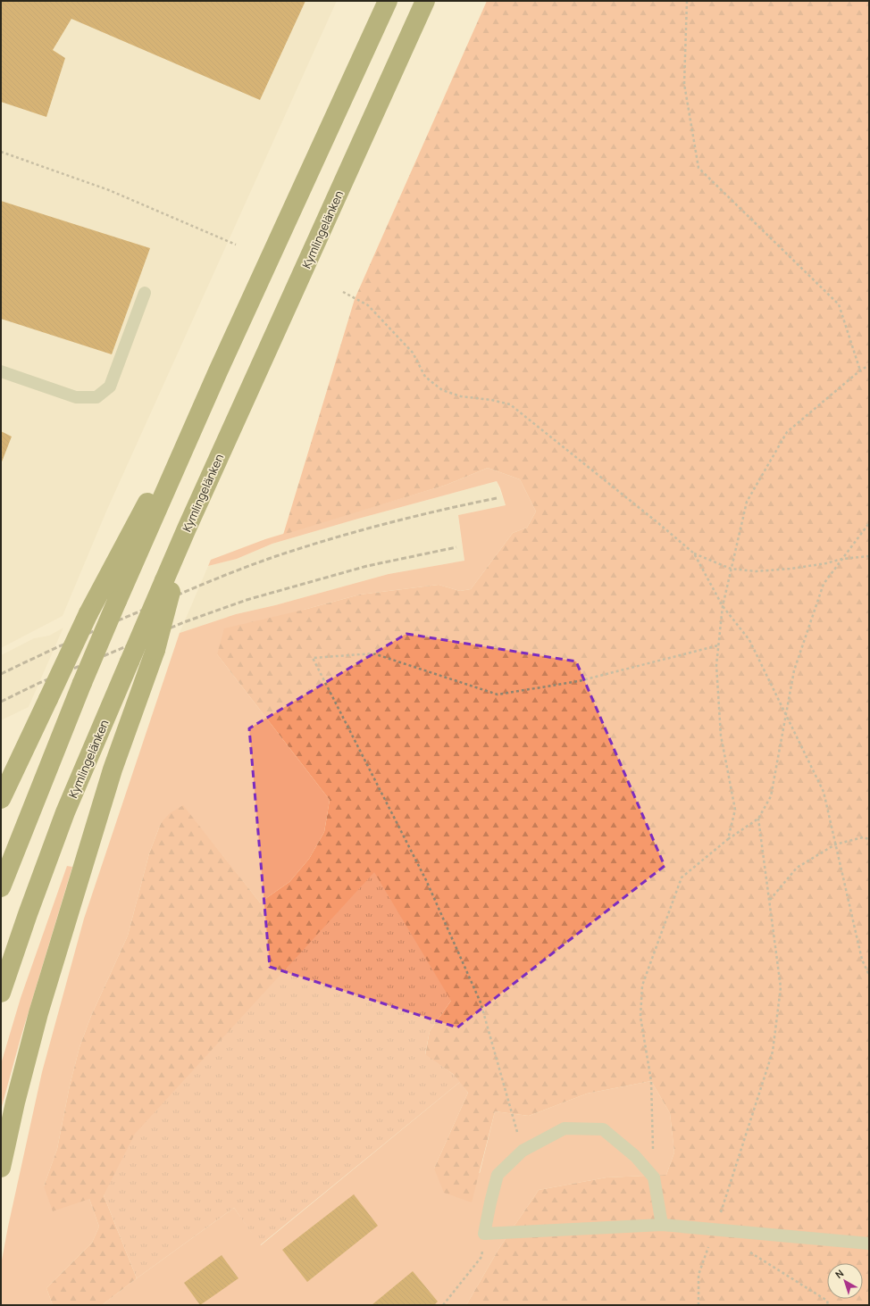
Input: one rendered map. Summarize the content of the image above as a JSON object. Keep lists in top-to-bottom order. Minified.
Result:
{"streets":{"highway":["Kymlingelänken"]},"north":"top left"}
